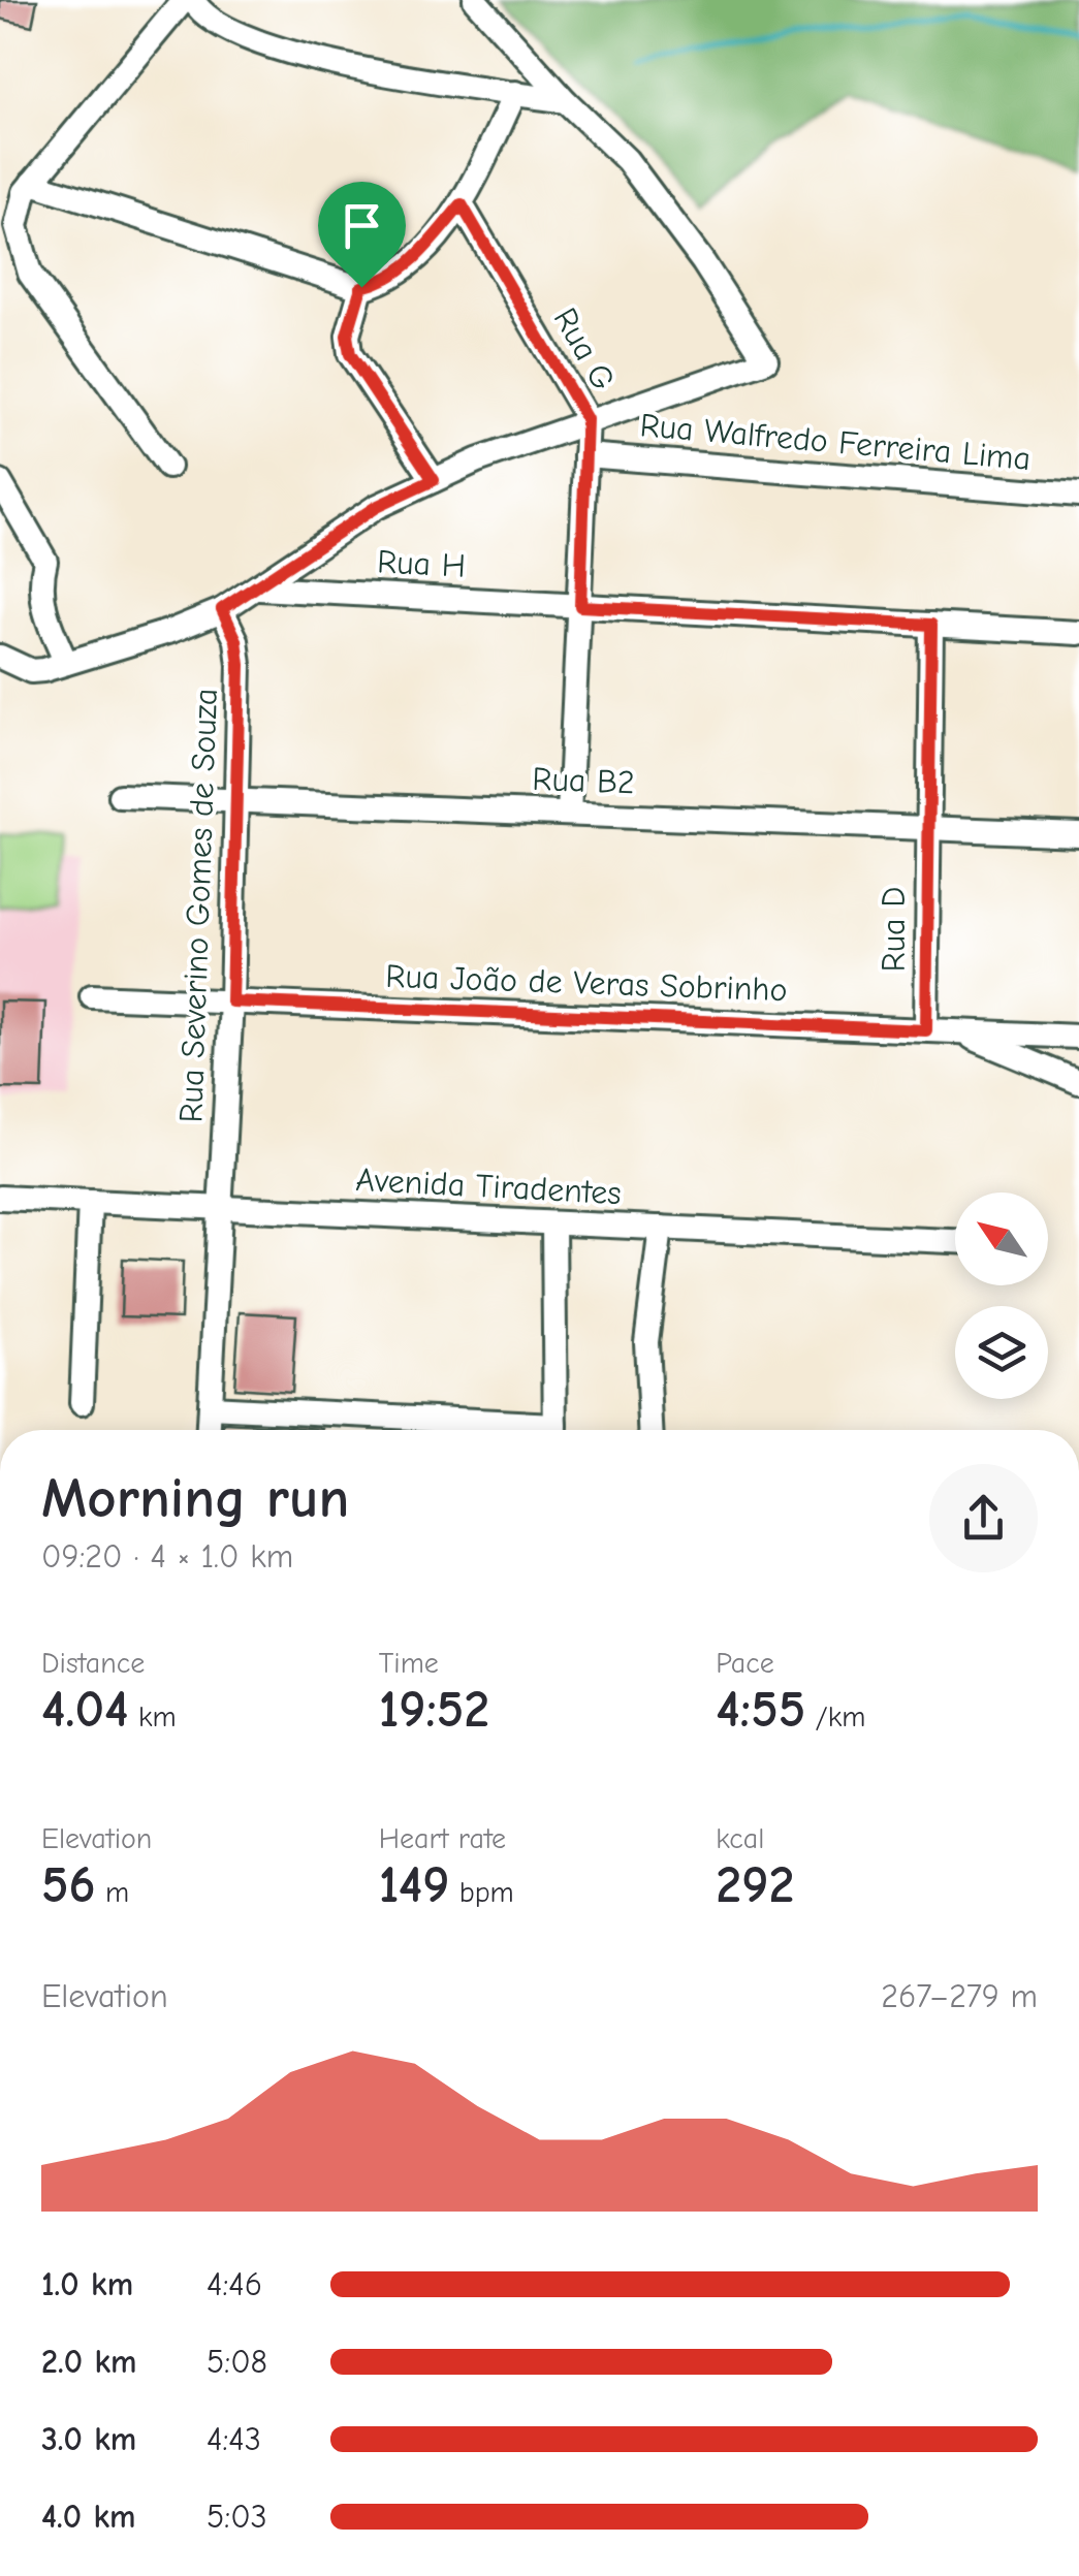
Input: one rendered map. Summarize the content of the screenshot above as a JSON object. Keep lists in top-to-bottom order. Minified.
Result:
{"streets":{"street":["Rua G","Rua Walfredo Ferreira Lima","Rua H","Rua B2","Rua Severino Gomes de Souza","Rua D","Rua João de Veras Sobrinho","Avenida Tiradentes"]},"crossings":[["Rua G","Rua Walfredo Ferreira Lima"],["Rua G","Rua H"],["Rua G","Rua B2"],["Rua B2","Rua Severino Gomes de Souza"],["Rua B2","Rua D"],["Rua Severino Gomes de Souza","Rua João de Veras Sobrinho"],["Rua Severino Gomes de Souza","Avenida Tiradentes"],["Rua D","Rua João de Veras Sobrinho"]],"north":"top left","page":{"heading":["Morning run","09:20 · 4 × 1.0 km"],"stats":[["Distance","4.04 km"],["Time","19:52"],["Pace","4:55 /km"],["Elevation","56 m"],["Heart rate","149 bpm"],["kcal","292"]],"chart":["Elevation","267–279 m"],"list":[{"name":"1.0 km","note":"4:46"},{"name":"2.0 km","note":"5:08"},{"name":"3.0 km","note":"4:43"},{"name":"4.0 km","note":"5:03"}]}}
